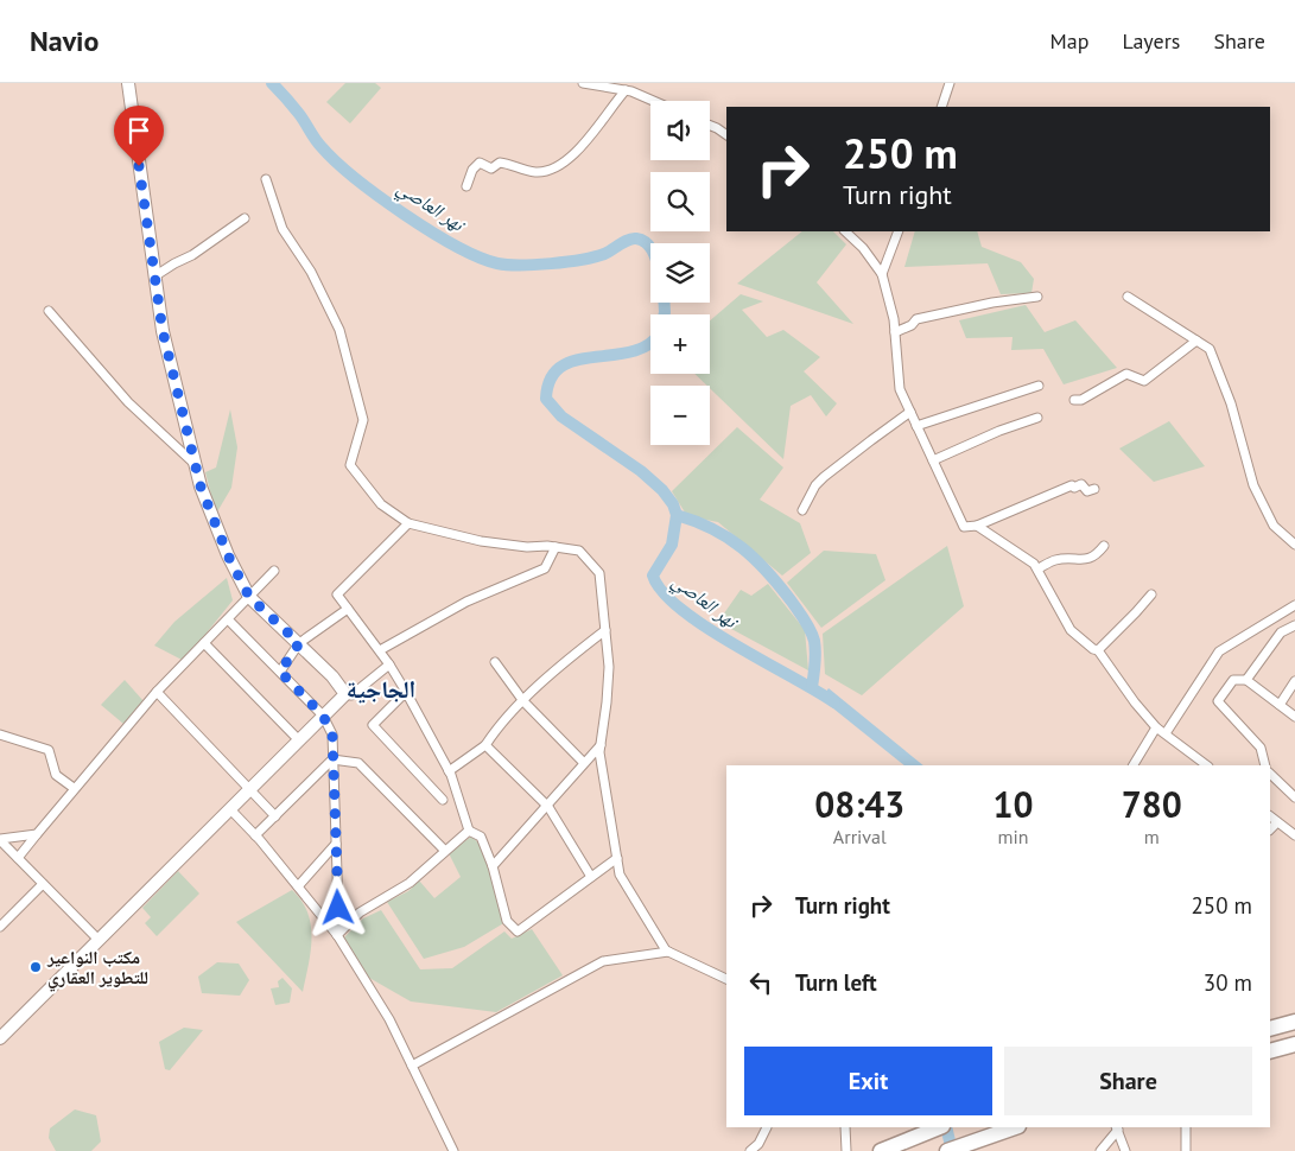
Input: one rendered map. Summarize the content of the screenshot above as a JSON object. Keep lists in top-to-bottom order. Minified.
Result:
{"districts":["الجاجية"],"water":["نهر العاصي"],"places":["مكتب النواعير للتطوير العقاري"],"page":{"header":"Navio","nav":["Map","Layers","Share"],"map_buttons":["+","−"],"turn":["250 m","Turn right"],"eta":["08:43","Arrival","10","min","780","m"],"list":[{"name":"Turn right","value":"250 m"},{"name":"Turn left","value":"30 m"}],"buttons":["Exit","Share"]}}
